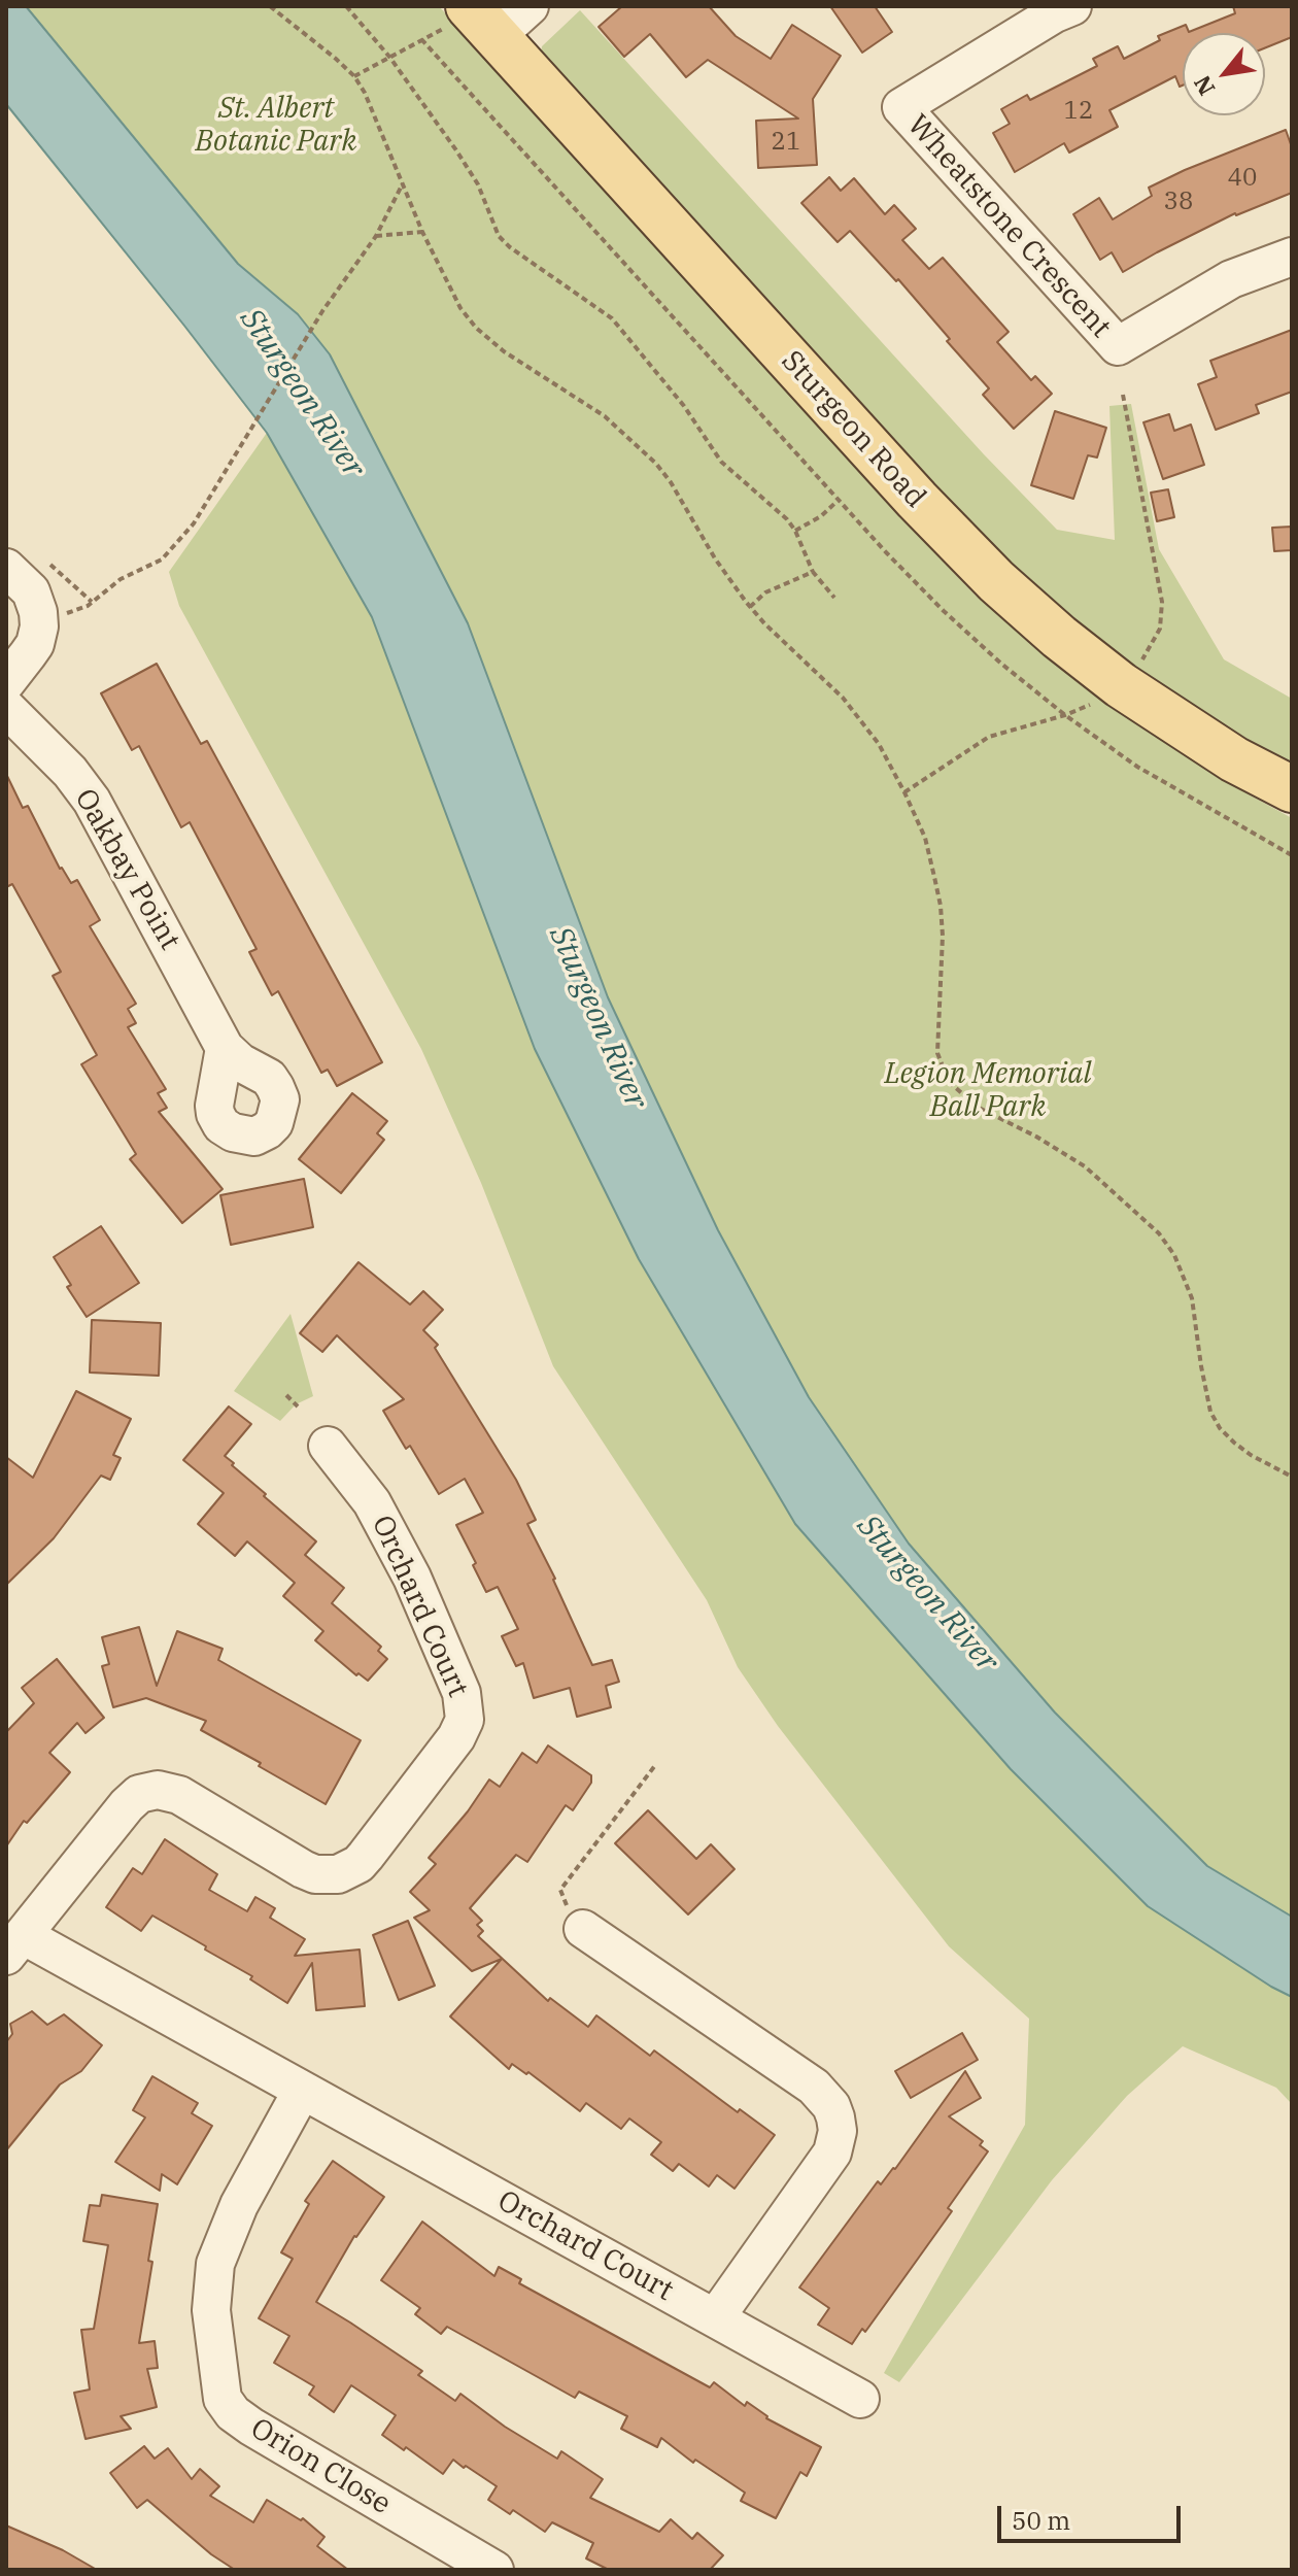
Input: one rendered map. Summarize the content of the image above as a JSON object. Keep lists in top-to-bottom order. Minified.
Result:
{"streets":{"main road":["Sturgeon Road"],"street":["Wheatstone Crescent","Oakbay Point","Orchard Court","Orion Close"]},"crossings":[["Orchard Court","Orion Close"]],"water":["Sturgeon River"],"parks":["St. Albert Botanic Park","Legion Memorial Ball Park"],"house_numbers":["12","21","40","38"],"scale_bar":"50 m","north":"bottom left"}
